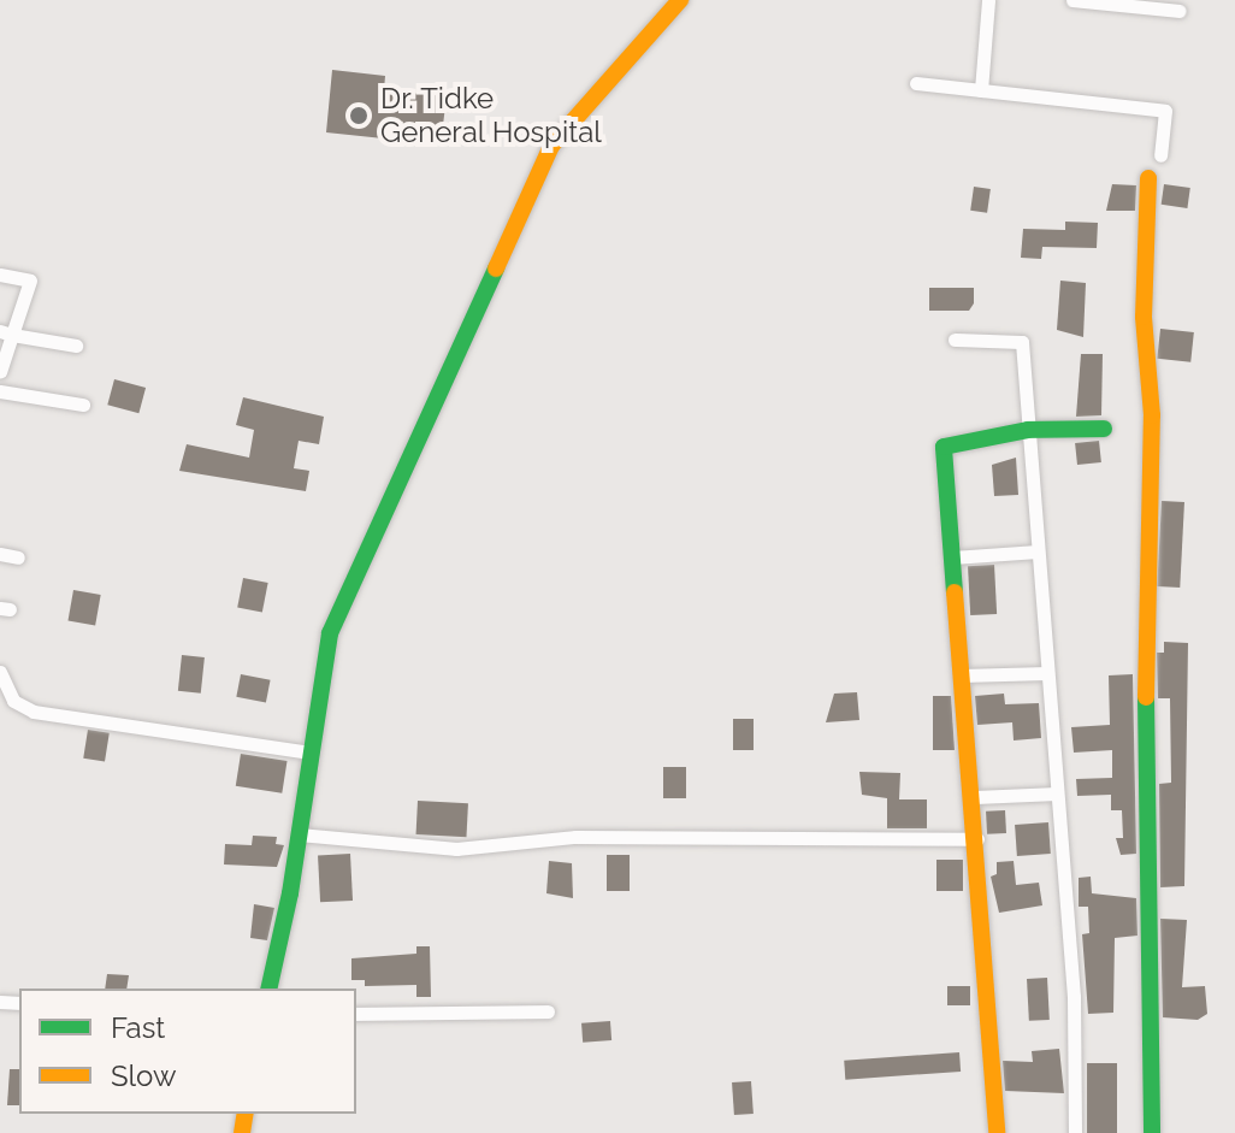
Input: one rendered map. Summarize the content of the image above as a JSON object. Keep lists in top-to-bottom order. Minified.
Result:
{"places":["Dr. Tidke General Hospital"],"legend":["Fast","Slow"]}
